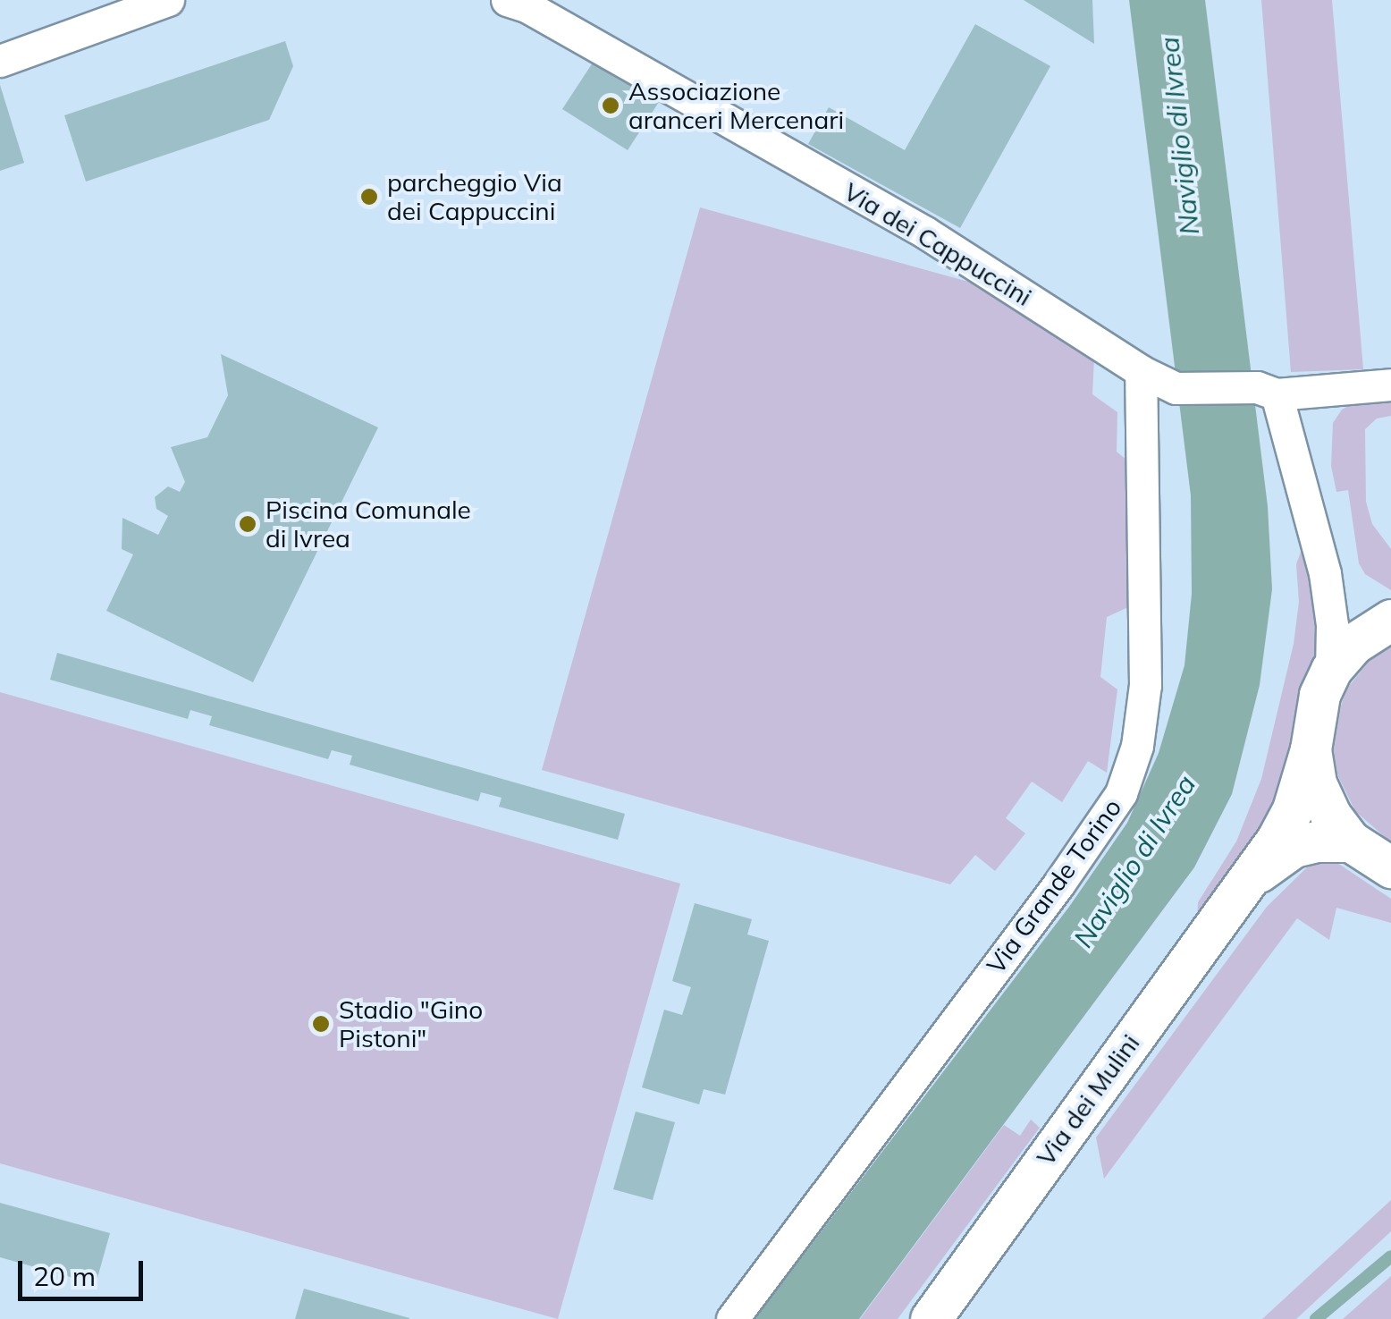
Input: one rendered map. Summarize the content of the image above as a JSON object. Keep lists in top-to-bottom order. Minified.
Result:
{"streets":{"street":["Via dei Cappuccini","Via Grande Torino","Via dei Mulini"]},"crossings":[["Via dei Cappuccini","Via Grande Torino"]],"water":["Naviglio di Ivrea"],"places":["Associazione aranceri Mercenari","parcheggio Via dei Cappuccini","Piscina Comunale di Ivrea","Stadio \"Gino Pistoni\""],"scale_bar":"20 m"}
